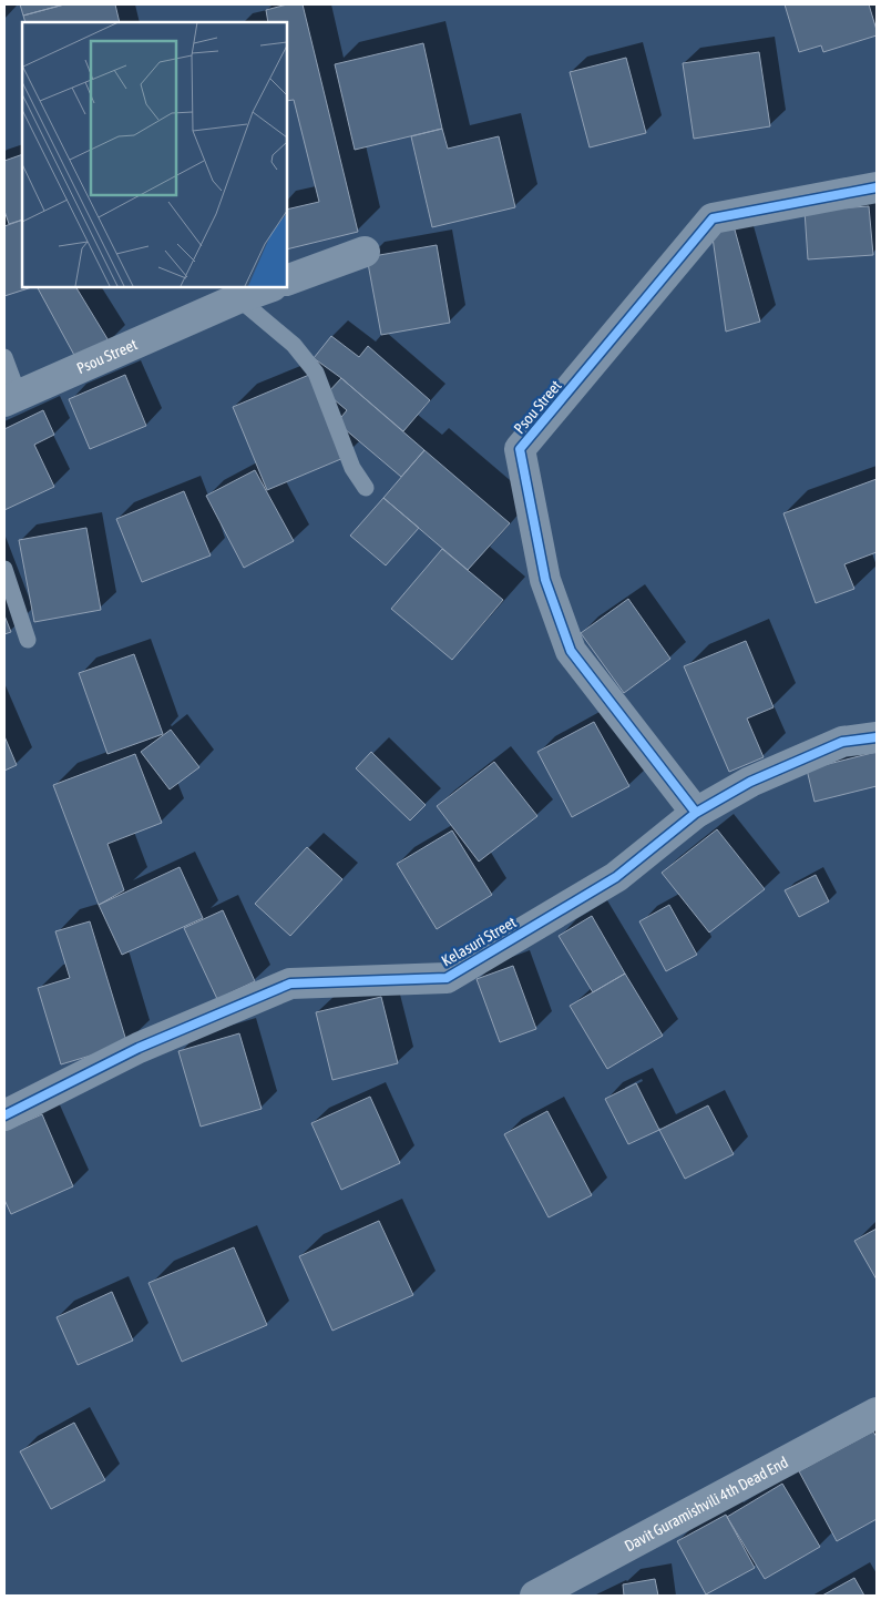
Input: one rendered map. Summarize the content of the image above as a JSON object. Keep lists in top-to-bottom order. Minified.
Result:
{"streets":{"street":["Psou Street","Kelasuri Street","Davit Guramishvili 4th Dead End"]},"crossings":[["Psou Street","Kelasuri Street"]]}
